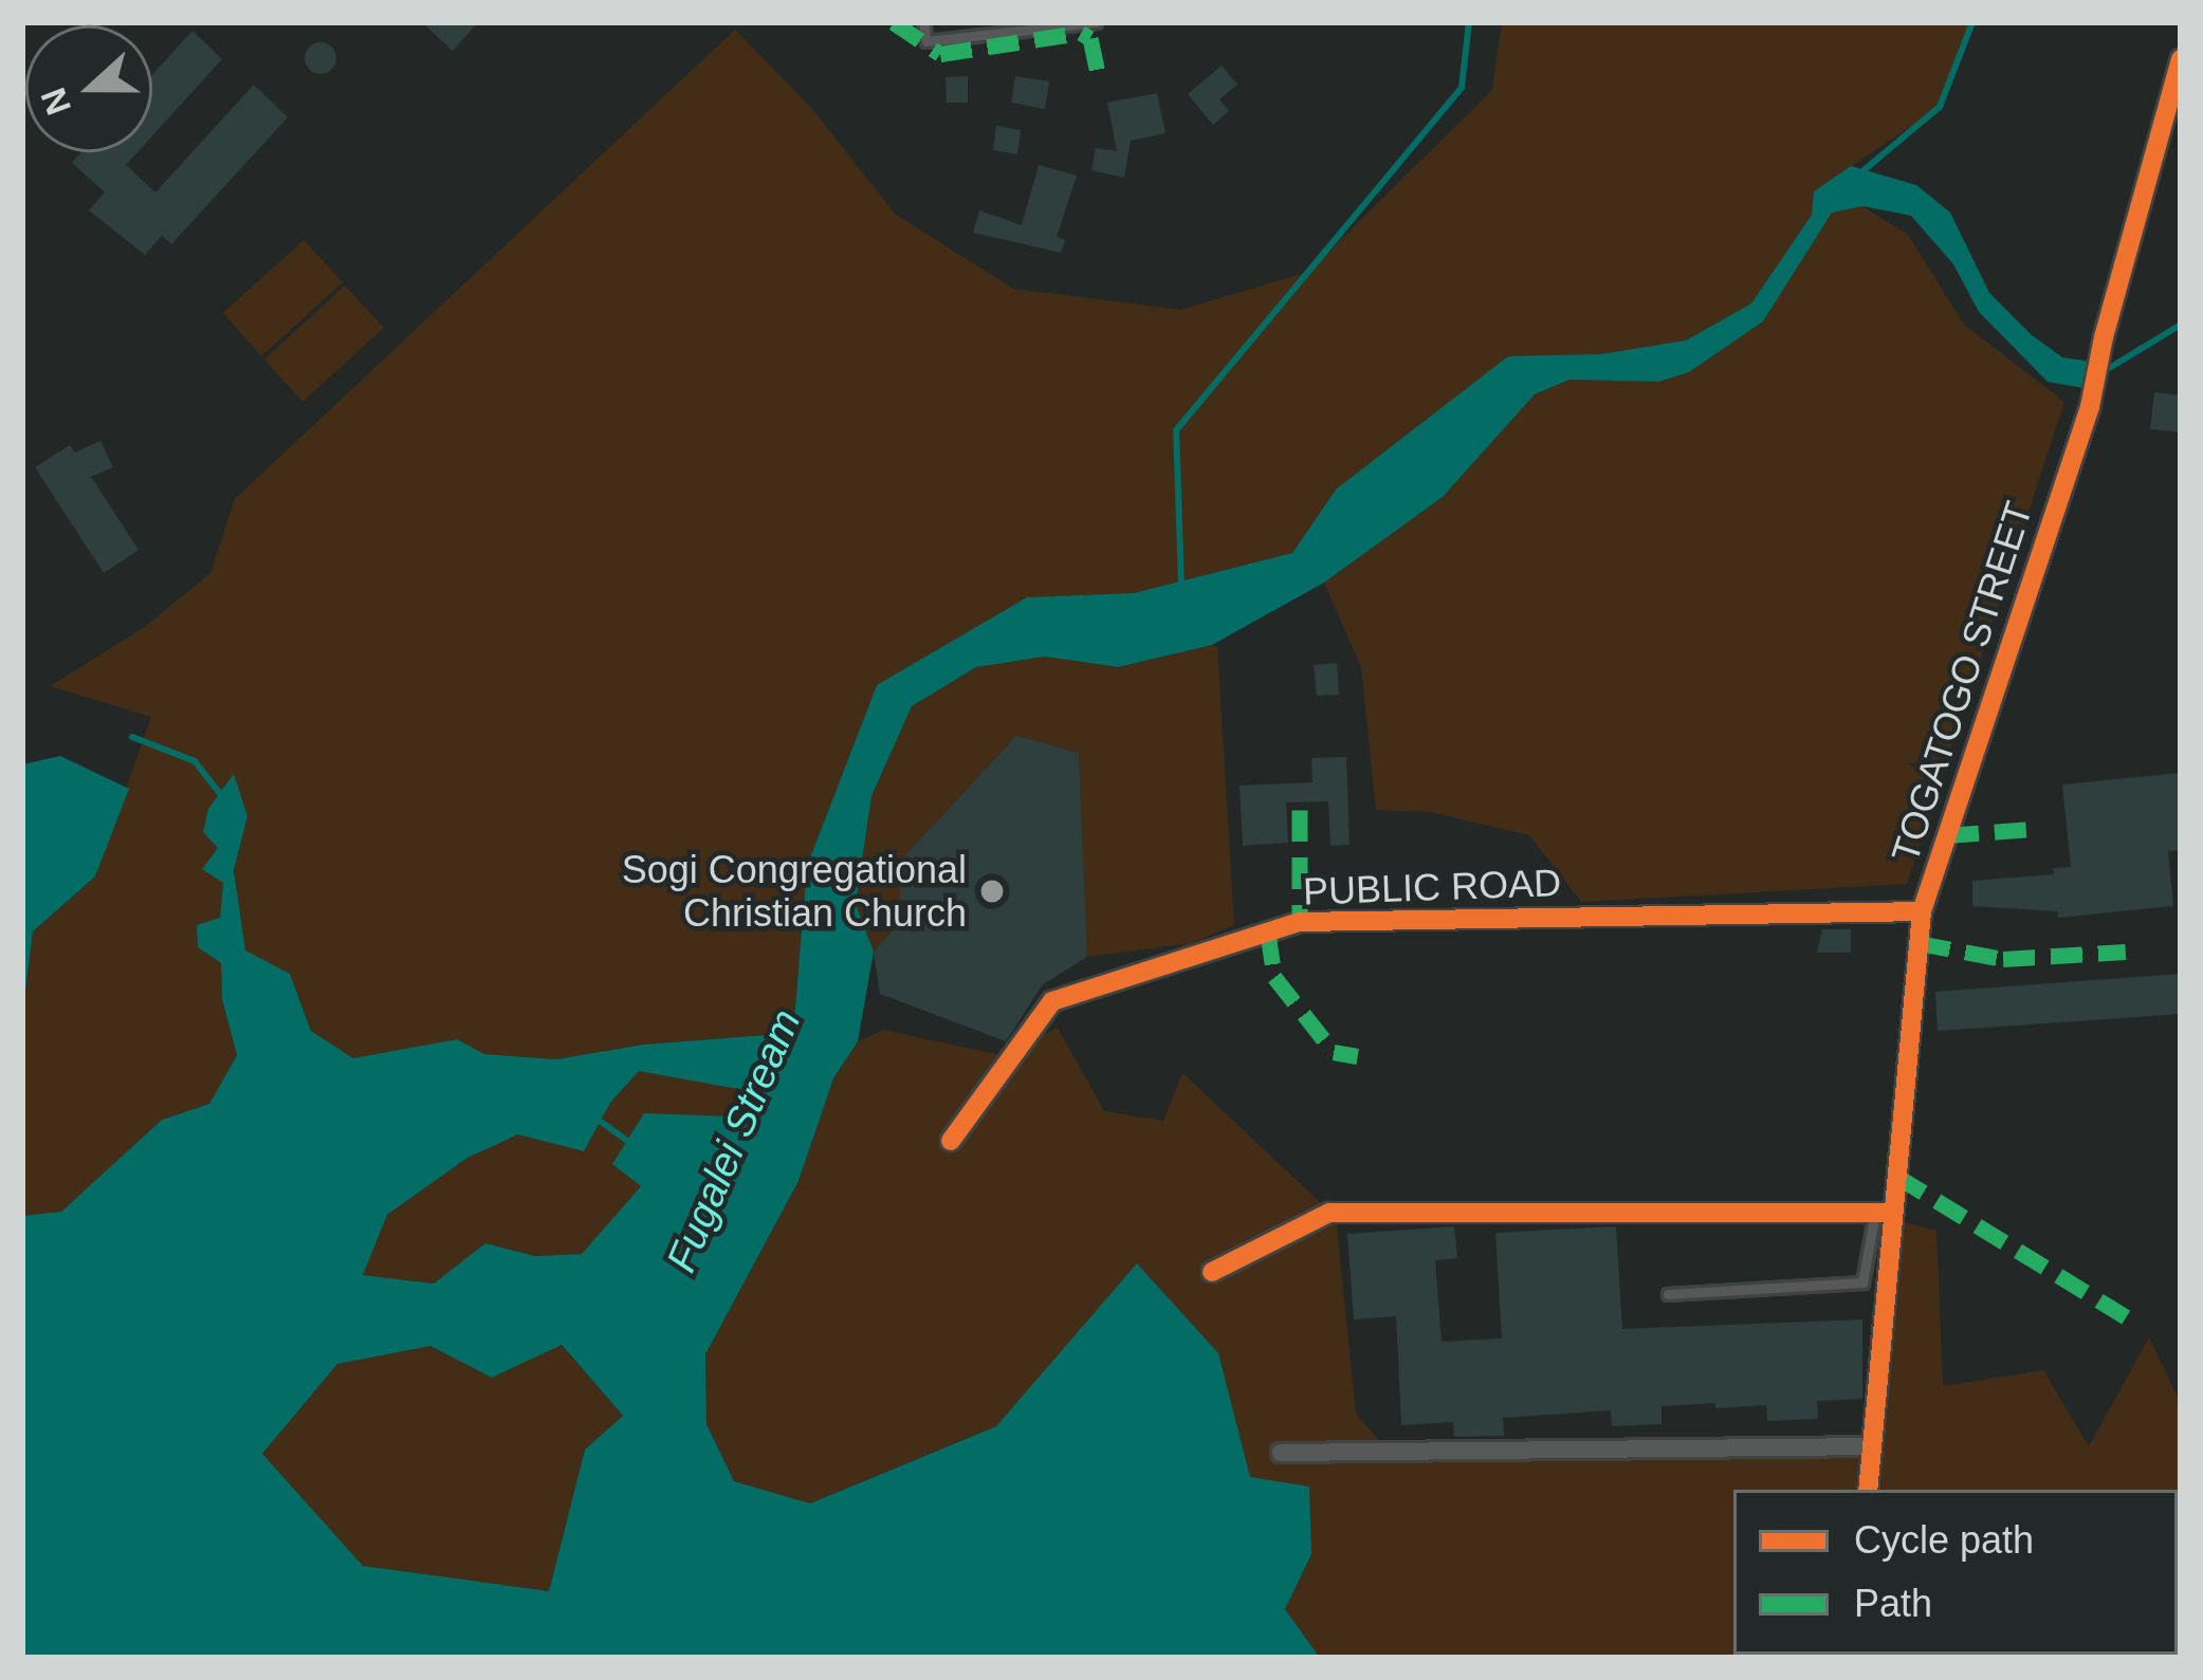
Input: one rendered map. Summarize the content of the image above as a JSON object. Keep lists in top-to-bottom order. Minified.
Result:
{"streets":{"street":["TOGATOGO STREET","PUBLIC ROAD"]},"crossings":[["TOGATOGO STREET","PUBLIC ROAD"]],"water":["Fugalei Stream"],"places":["Sogi Congregational Christian Church"],"legend":["Cycle path","Path"],"north":"left"}
